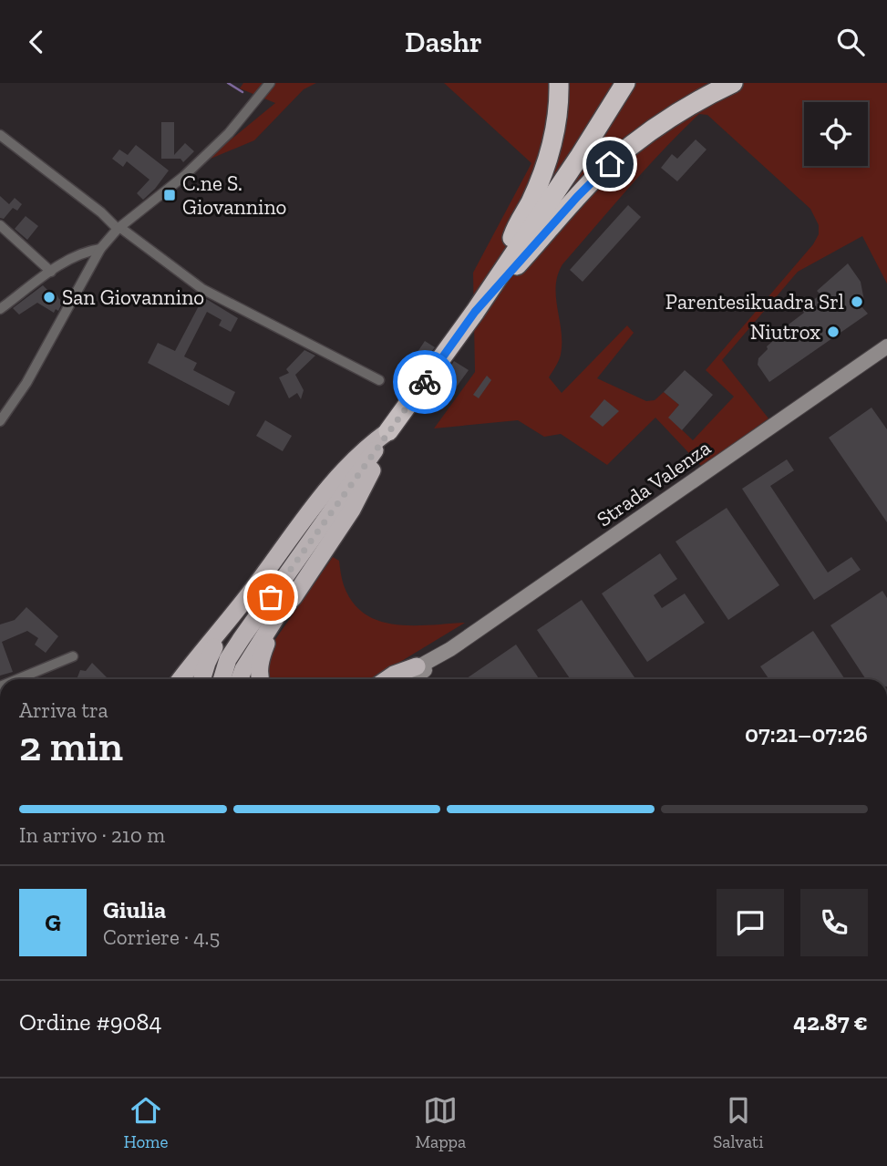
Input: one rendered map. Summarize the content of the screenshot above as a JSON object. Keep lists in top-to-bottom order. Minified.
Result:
{"streets":{"main road":["Strada Valenza"]},"places":{"transit":["C.ne S. Giovannino"],"other":["San Giovannino","Parentesikuadra Srl","Niutrox"]},"page":{"header":"Dashr","heading":["2 min","Arriva tra","07:21–07:26"],"panel":["Giulia","Corriere · 4.5","Ordine #9084","42.87 €"],"bar":"In arrivo · 210 m","round":"G","tabs":["Home","Mappa","Salvati"]}}
